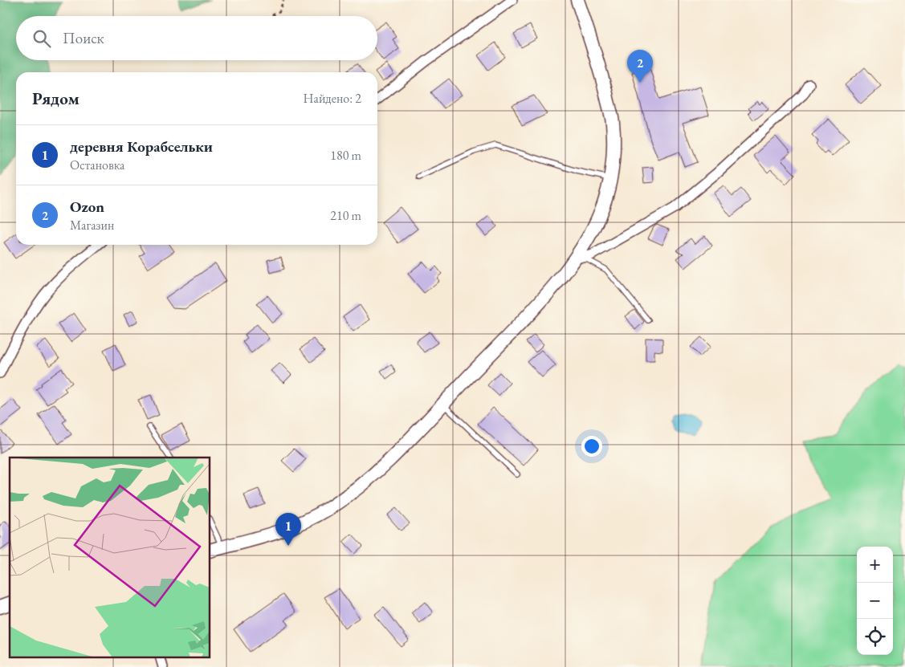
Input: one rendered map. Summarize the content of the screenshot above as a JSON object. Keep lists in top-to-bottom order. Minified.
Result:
{"page":{"search":"Поиск","pins":["2","1"],"heading":["Рядом","Найдено: 2"],"list":[{"mark":"1","name":"деревня Корабсельки","note":"Остановка","value":"180 m"},{"mark":"2","name":"Ozon","note":"Магазин","value":"210 m"}],"map_buttons":["+","−"]}}
